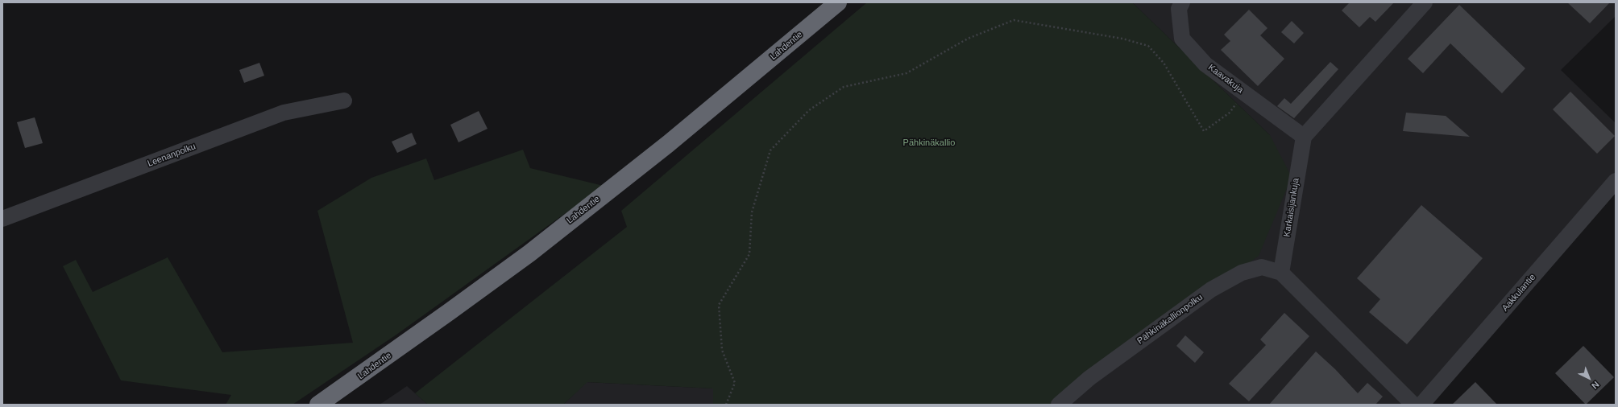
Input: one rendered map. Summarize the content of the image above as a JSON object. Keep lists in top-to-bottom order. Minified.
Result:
{"streets":{"highway":["Lahdentie"],"street":["Kaavakuja","Leenanpolku","Karkaisijankuja","Aakkulantie","Pähkinäkallionpolku"]},"crossings":[["Kaavakuja","Karkaisijankuja"],["Karkaisijankuja","Pähkinäkallionpolku"]],"parks":["Pähkinäkallio"],"north":"bottom right"}
